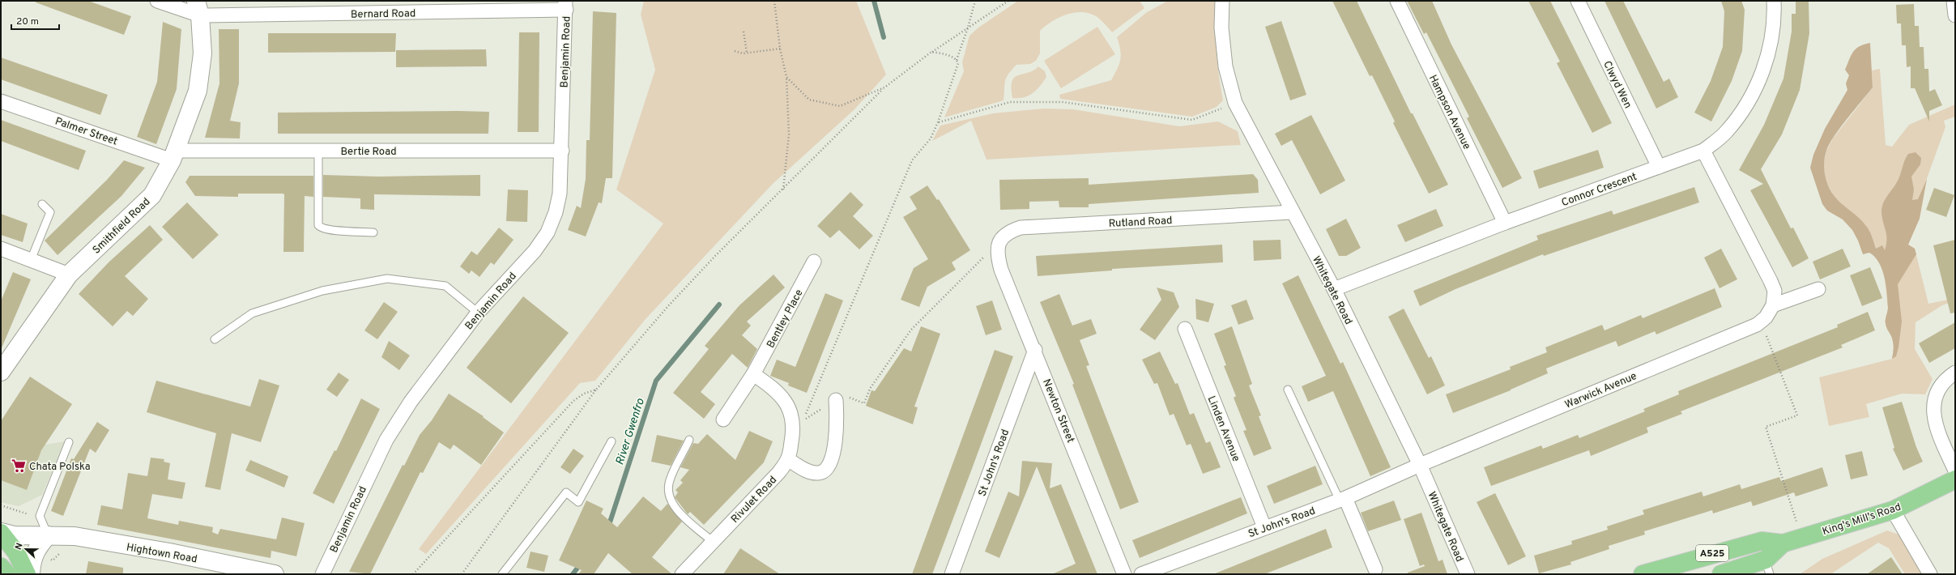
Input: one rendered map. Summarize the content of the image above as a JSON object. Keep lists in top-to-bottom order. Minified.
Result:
{"streets":{"main road":["King's Mill's Road","A525"],"street":["Bernard Road","Benjamin Road","Clwyd Wen","Hampson Avenue","Palmer Street","Bertie Road","Connor Crescent","Rutland Road","Smithfield Road","Whitegate Road","Bentley Place","Warwick Avenue","Newton Street","Linden Avenue","St John's Road","Rivulet Road","Hightown Road"]},"crossings":[["Bernard Road","Benjamin Road"],["Bernard Road","Smithfield Road"],["Benjamin Road","Bertie Road"],["Clwyd Wen","Connor Crescent"],["Hampson Avenue","Connor Crescent"],["Palmer Street","Bertie Road"],["Palmer Street","Smithfield Road"],["Bertie Road","Smithfield Road"],["Connor Crescent","Whitegate Road"],["Connor Crescent","Warwick Avenue"],["Rutland Road","Whitegate Road"],["Rutland Road","Newton Street"],["Whitegate Road","Warwick Avenue"],["Whitegate Road","St John's Road"],["Warwick Avenue","St John's Road"],["Newton Street","St John's Road"],["Linden Avenue","St John's Road"]],"water":["River Gwenfro"],"places":{"supermarket":["Chata Polska"]},"scale_bar":"20 m","north":"left"}
